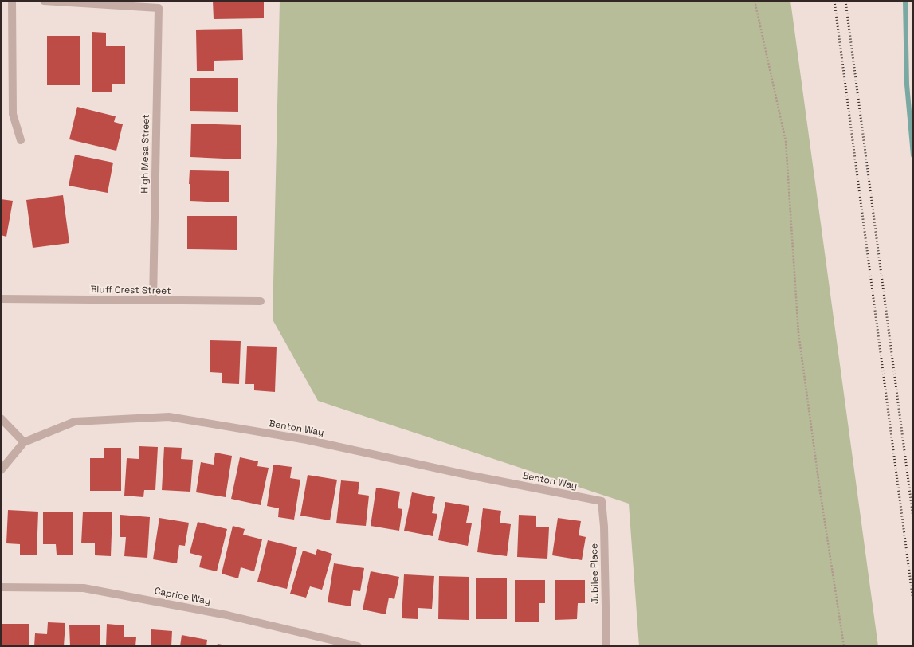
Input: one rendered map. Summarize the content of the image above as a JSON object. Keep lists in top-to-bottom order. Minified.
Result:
{"streets":{"street":["High Mesa Street","Bluff Crest Street","Benton Way","Jubilee Place","Caprice Way"]},"crossings":[["High Mesa Street","Bluff Crest Street"],["Benton Way","Jubilee Place"]]}
